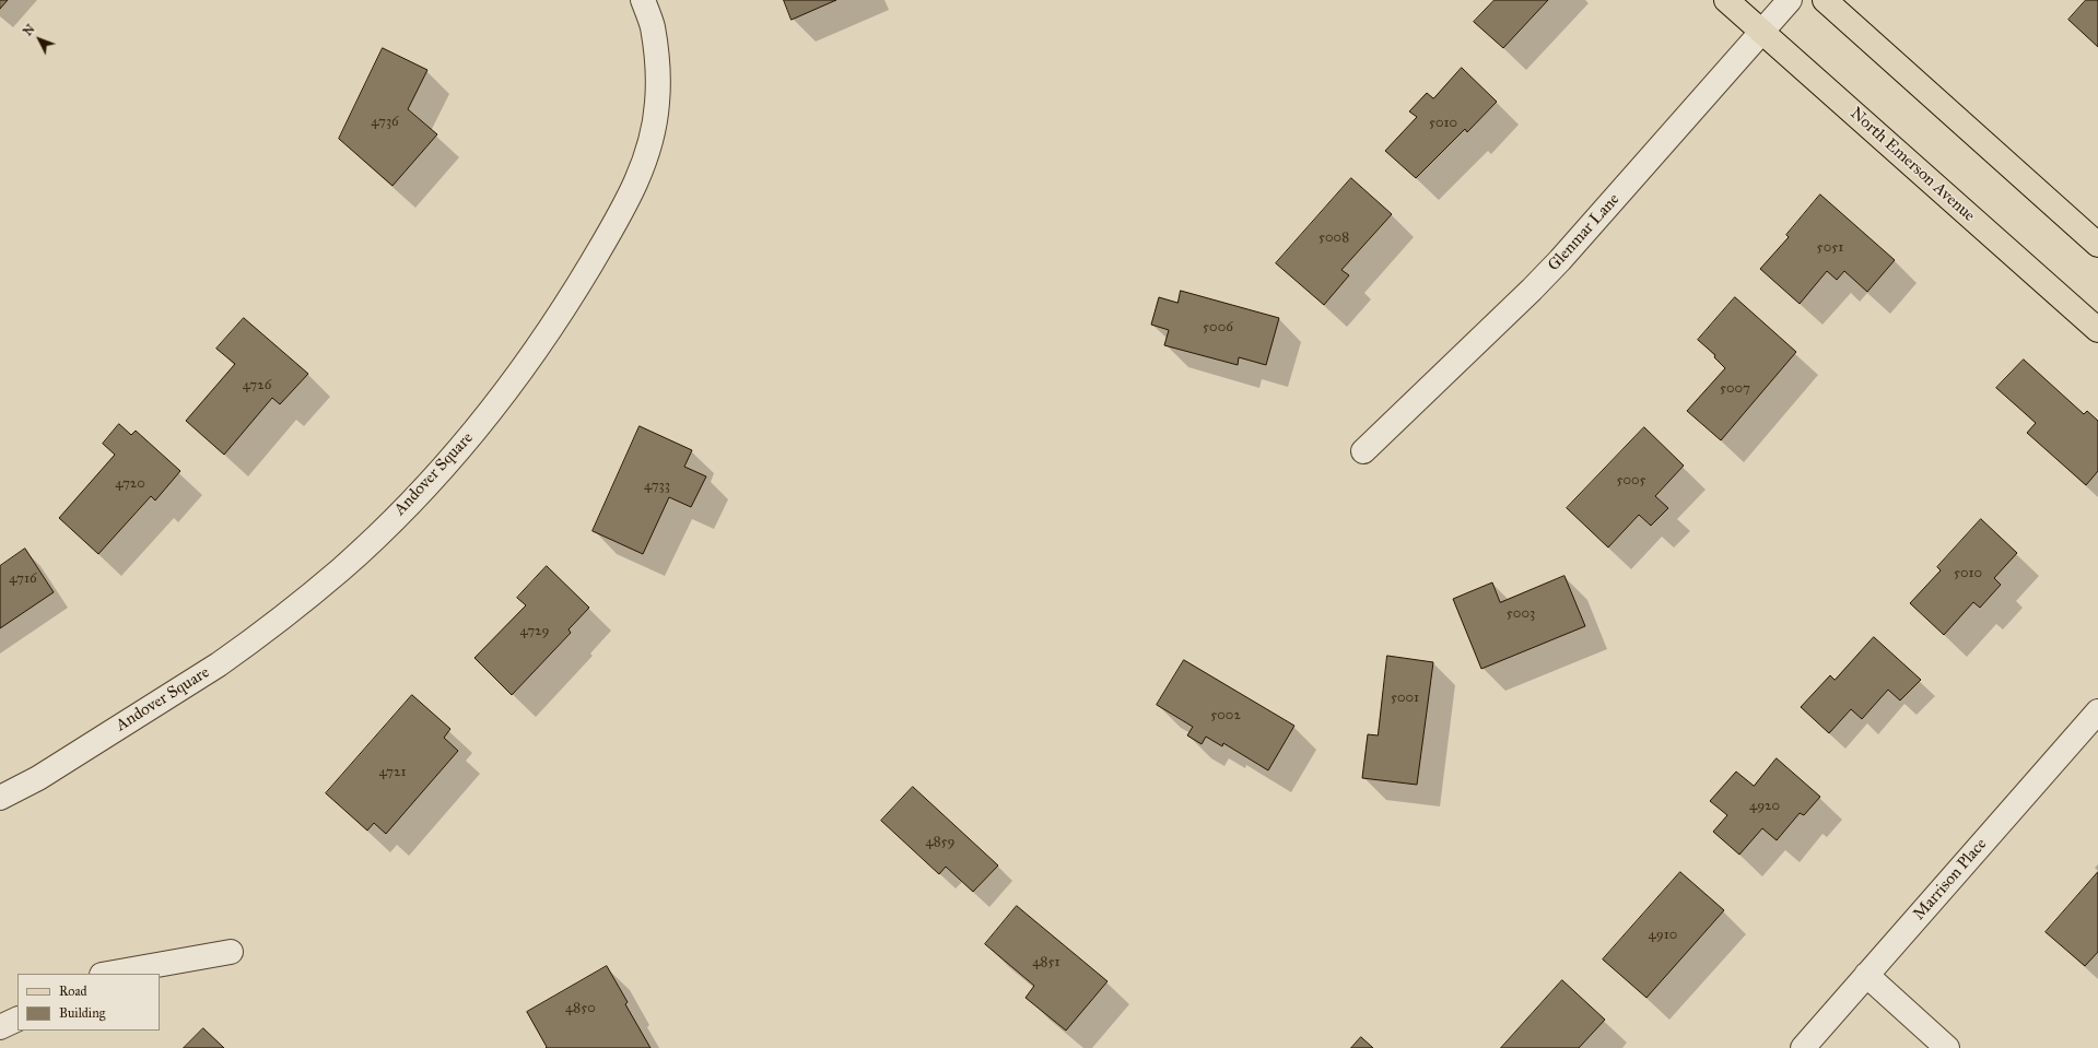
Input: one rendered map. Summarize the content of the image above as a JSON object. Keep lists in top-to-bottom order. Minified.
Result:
{"streets":{"main road":["North Emerson Avenue"],"street":["Glenmar Lane","Andover Square","Marrison Place"]},"crossings":[["North Emerson Avenue","Glenmar Lane"]],"house_numbers":["4736","5010","5008","5051","5006","4726","5007","5005","4720","4733","5010","4716","5003","4729","5001","5002","4721","4920","4859","4910","4851","4850"],"legend":["Road","Building"],"north":"top left"}
